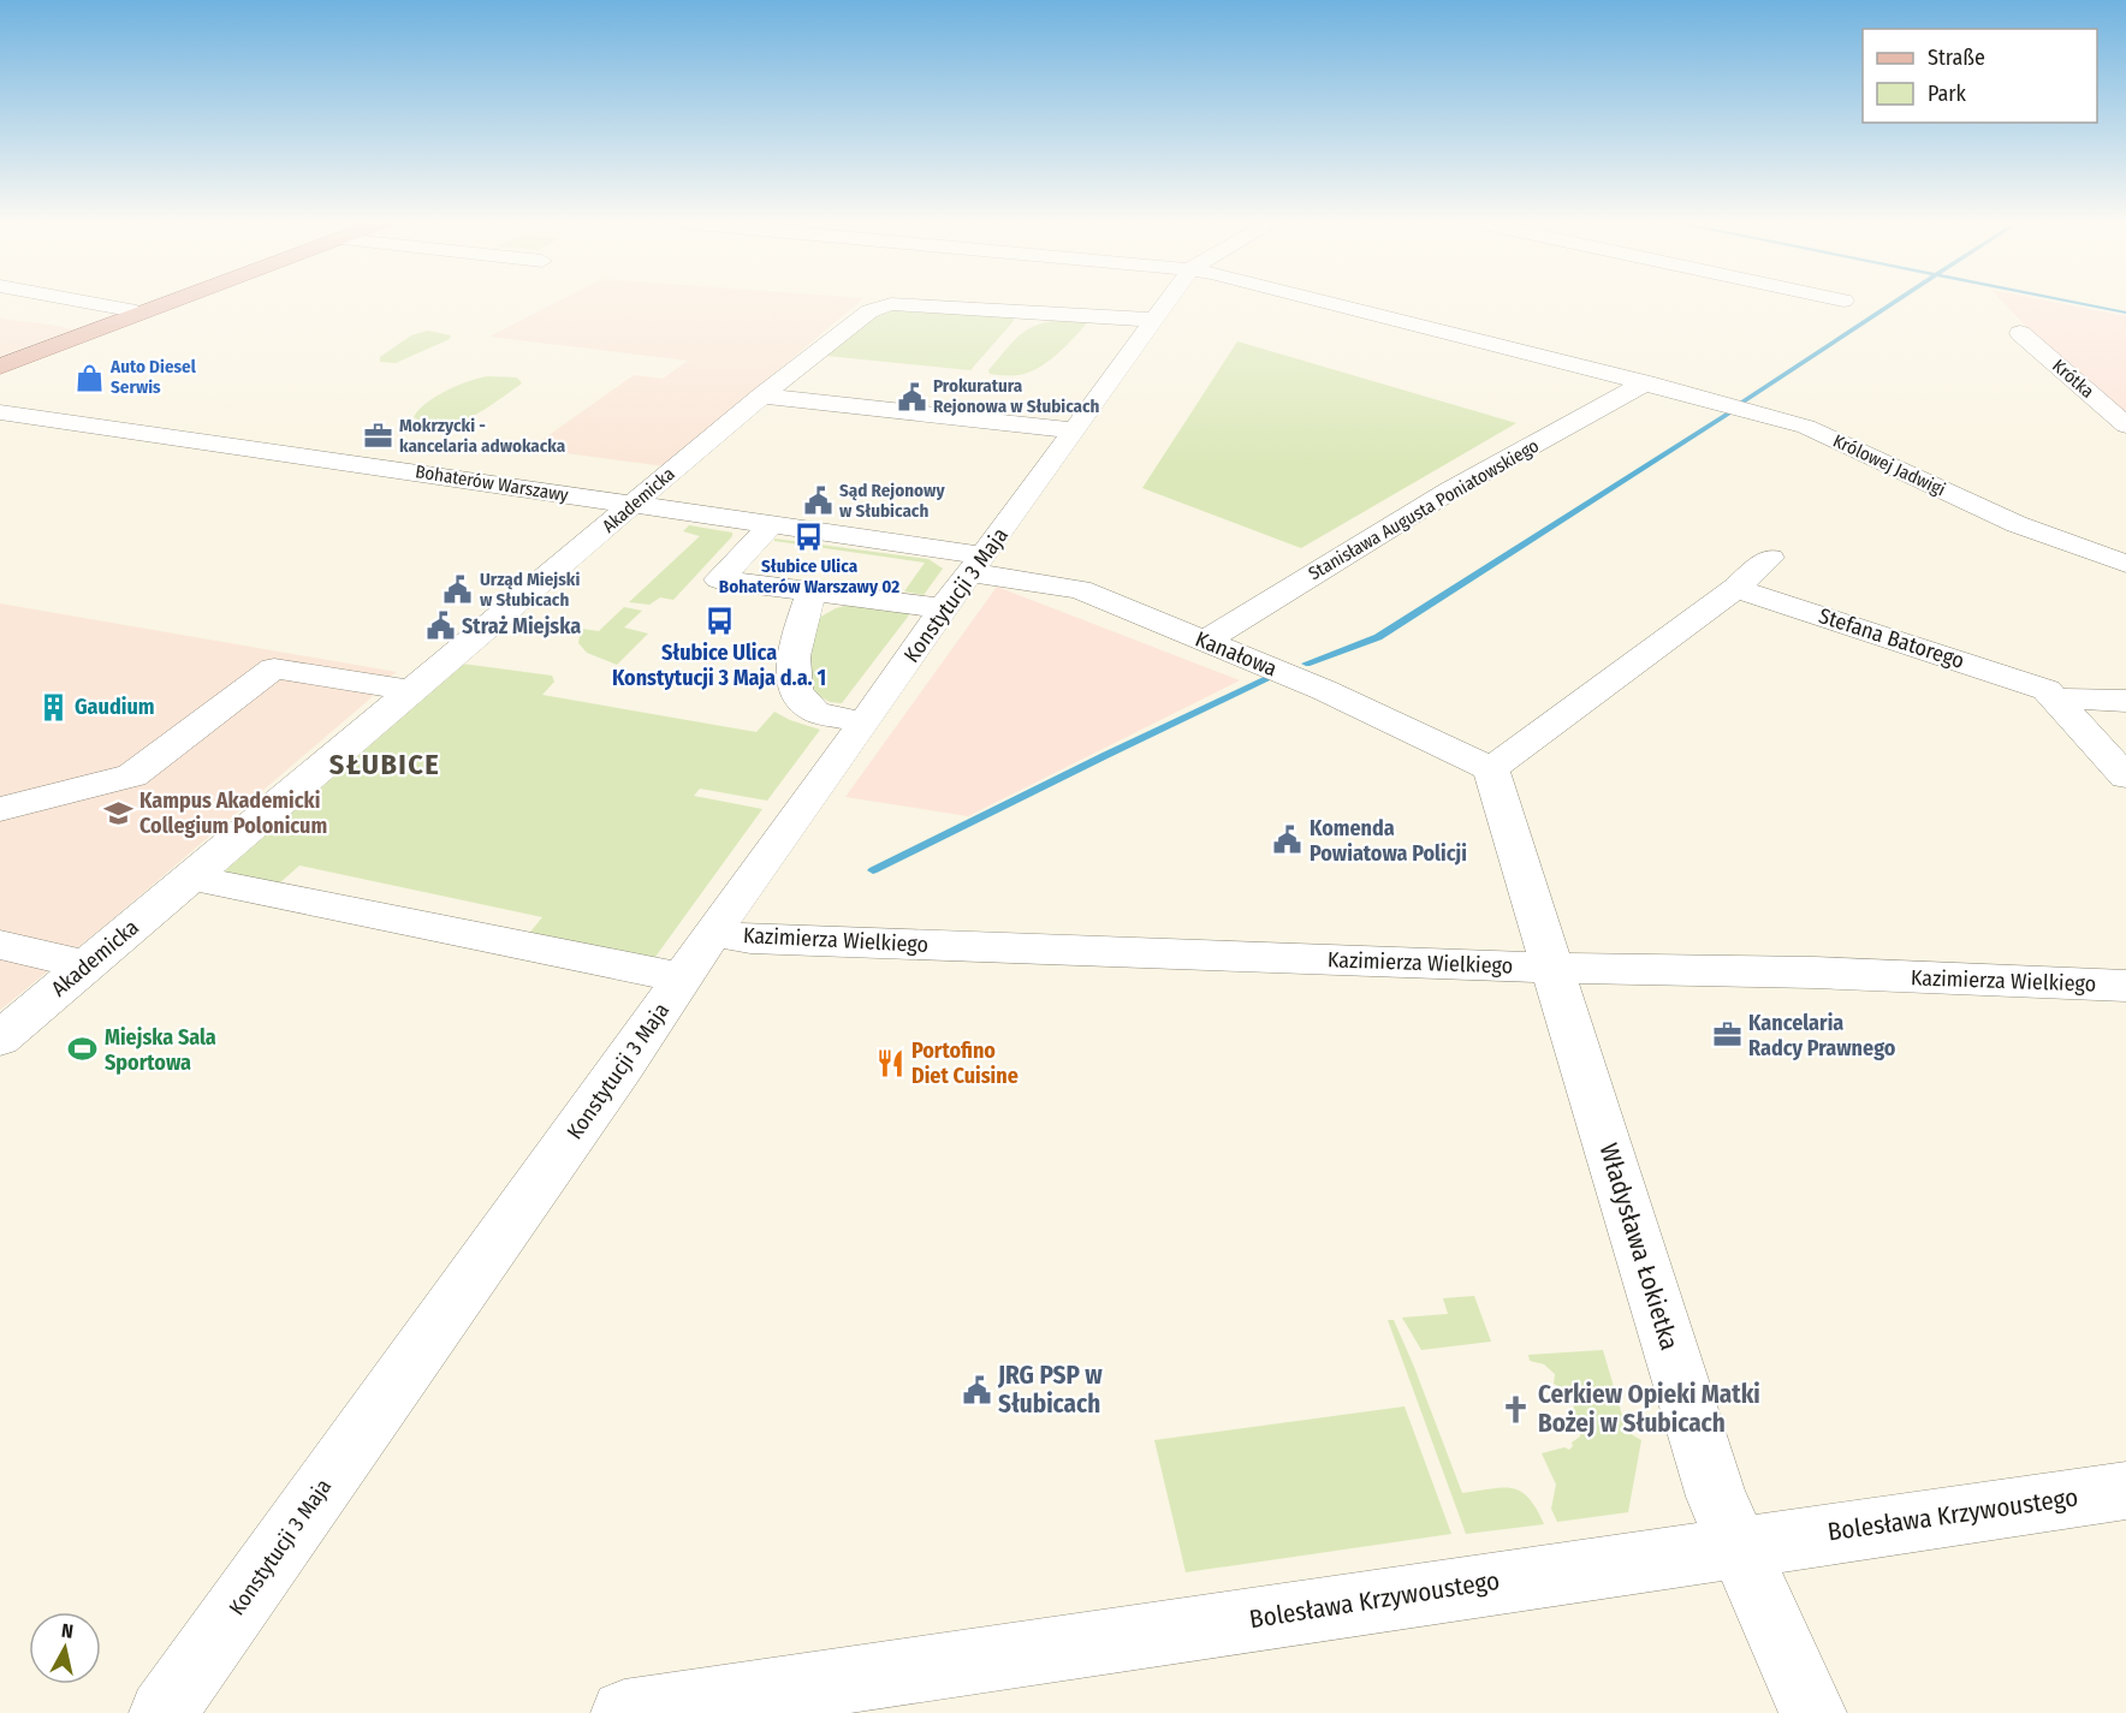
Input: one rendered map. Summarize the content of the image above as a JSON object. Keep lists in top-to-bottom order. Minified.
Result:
{"streets":{"street":["Krótka","Królowej Jadwigi","Bohaterów Warszawy","Akademicka","Stanisława Augusta Poniatowskiego","Konstytucji 3 Maja","Stefana Batorego","Kanałowa","Kazimierza Wielkiego","Władysława Łokietka","Bolesława Krzywoustego"]},"crossings":[["Królowej Jadwigi","Stanisława Augusta Poniatowskiego"],["Bohaterów Warszawy","Akademicka"],["Bohaterów Warszawy","Konstytucji 3 Maja"],["Bohaterów Warszawy","Kanałowa"],["Akademicka","Konstytucji 3 Maja"],["Stanisława Augusta Poniatowskiego","Kanałowa"],["Konstytucji 3 Maja","Kanałowa"],["Konstytucji 3 Maja","Kazimierza Wielkiego"],["Kanałowa","Władysława Łokietka"],["Kazimierza Wielkiego","Władysława Łokietka"],["Władysława Łokietka","Bolesława Krzywoustego"]],"districts":["SŁUBICE"],"places":{"shop":["Auto Diesel Serwis"],"public building":["Prokuratura Rejonowa w Słubicach","Sąd Rejonowy w Słubicach","Urząd Miejski w Słubicach","Straż Miejska","Komenda Powiatowa Policji","JRG PSP w Słubicach"],"office":["Mokrzycki - kancelaria adwokacka","Kancelaria Radcy Prawnego"],"bus stop":["Słubice Ulica Bohaterów Warszawy 02","Słubice Ulica Konstytucji 3 Maja d.a. 1"],"building":["Gaudium"],"school or university":["Kampus Akademicki Collegium Polonicum"],"sports":["Miejska Sala Sportowa"],"restaurant":["Portofino Diet Cuisine"],"church":["Cerkiew Opieki Matki Bożej w Słubicach"]},"legend":["Straße","Park"],"north":"top"}
